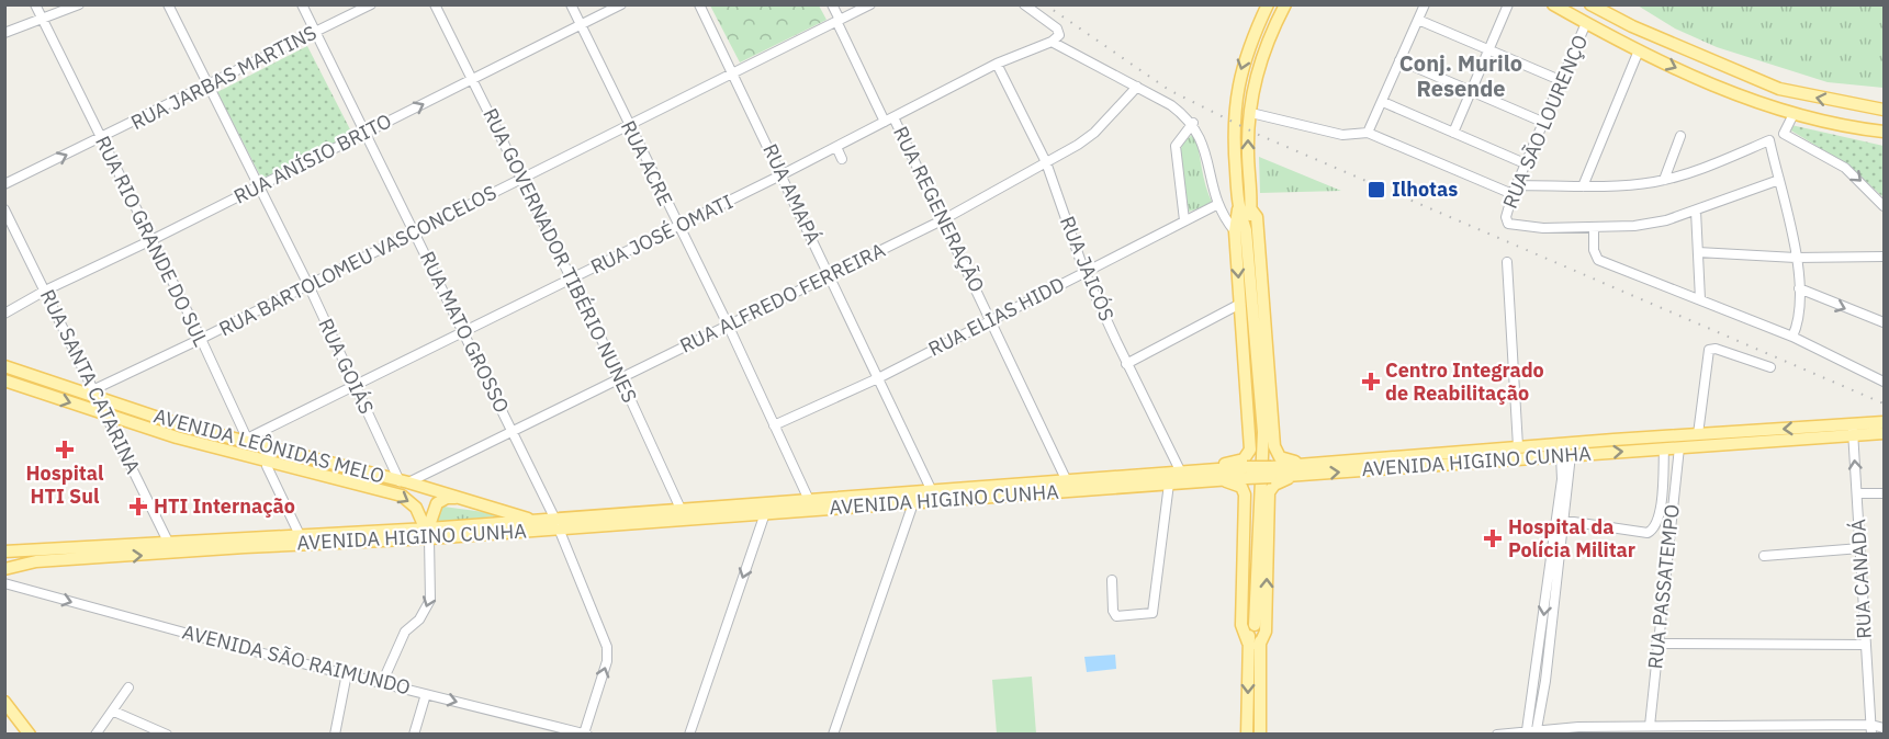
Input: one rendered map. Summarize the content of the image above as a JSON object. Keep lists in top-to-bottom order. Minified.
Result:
{"streets":{"main road":["AVENIDA LEÔNIDAS MELO","AVENIDA HIGINO CUNHA"],"street":["RUA JARBAS MARTINS","RUA SÃO LOURENÇO","RUA ANÍSIO BRITO","RUA ACRE","RUA AMAPÁ","RUA REGENERAÇÃO","RUA JOSÉ OMATI","RUA RIO GRANDE DO SUL","RUA GOVERNADOR TIBÉRIO NUNES","RUA BARTOLOMEU VASCONCELOS","RUA JAICÓS","RUA ALFREDO FERREIRA","RUA ELIAS HIDD","RUA MATO GROSSO","RUA GOIÁS","RUA SANTA CATARINA","RUA CANADÁ","RUA PASSATEMPO","AVENIDA SÃO RAIMUNDO"]},"crossings":[["RUA JARBAS MARTINS","RUA RIO GRANDE DO SUL"],["RUA JARBAS MARTINS","RUA MATO GROSSO"],["RUA JARBAS MARTINS","RUA GOIÁS"],["RUA ANÍSIO BRITO","RUA ACRE"],["RUA ANÍSIO BRITO","RUA RIO GRANDE DO SUL"],["RUA ANÍSIO BRITO","RUA GOVERNADOR TIBÉRIO NUNES"],["RUA ANÍSIO BRITO","RUA MATO GROSSO"],["RUA ANÍSIO BRITO","RUA GOIÁS"],["RUA ANÍSIO BRITO","RUA SANTA CATARINA"],["RUA ACRE","RUA JOSÉ OMATI"],["RUA ACRE","RUA BARTOLOMEU VASCONCELOS"],["RUA ACRE","RUA ALFREDO FERREIRA"],["RUA ACRE","RUA ELIAS HIDD"],["RUA ACRE","AVENIDA HIGINO CUNHA"],["RUA AMAPÁ","RUA JOSÉ OMATI"],["RUA AMAPÁ","RUA BARTOLOMEU VASCONCELOS"],["RUA AMAPÁ","RUA ALFREDO FERREIRA"],["RUA AMAPÁ","RUA ELIAS HIDD"],["RUA AMAPÁ","AVENIDA HIGINO CUNHA"],["RUA REGENERAÇÃO","RUA JOSÉ OMATI"],["RUA REGENERAÇÃO","RUA BARTOLOMEU VASCONCELOS"],["RUA REGENERAÇÃO","RUA ALFREDO FERREIRA"],["RUA REGENERAÇÃO","RUA ELIAS HIDD"],["RUA REGENERAÇÃO","AVENIDA HIGINO CUNHA"],["RUA JOSÉ OMATI","RUA RIO GRANDE DO SUL"],["RUA JOSÉ OMATI","RUA GOVERNADOR TIBÉRIO NUNES"],["RUA JOSÉ OMATI","RUA JAICÓS"],["RUA JOSÉ OMATI","RUA MATO GROSSO"],["RUA JOSÉ OMATI","RUA GOIÁS"],["RUA JOSÉ OMATI","AVENIDA LEÔNIDAS MELO"],["RUA RIO GRANDE DO SUL","RUA BARTOLOMEU VASCONCELOS"],["RUA RIO GRANDE DO SUL","AVENIDA LEÔNIDAS MELO"],["RUA GOVERNADOR TIBÉRIO NUNES","RUA BARTOLOMEU VASCONCELOS"],["RUA GOVERNADOR TIBÉRIO NUNES","RUA ALFREDO FERREIRA"],["RUA GOVERNADOR TIBÉRIO NUNES","AVENIDA HIGINO CUNHA"],["RUA BARTOLOMEU VASCONCELOS","RUA MATO GROSSO"],["RUA BARTOLOMEU VASCONCELOS","RUA GOIÁS"],["RUA BARTOLOMEU VASCONCELOS","RUA SANTA CATARINA"],["RUA BARTOLOMEU VASCONCELOS","AVENIDA LEÔNIDAS MELO"],["RUA JAICÓS","RUA ALFREDO FERREIRA"],["RUA JAICÓS","RUA ELIAS HIDD"],["RUA JAICÓS","AVENIDA HIGINO CUNHA"],["RUA ALFREDO FERREIRA","RUA MATO GROSSO"],["RUA ALFREDO FERREIRA","RUA GOIÁS"],["RUA ALFREDO FERREIRA","AVENIDA LEÔNIDAS MELO"],["RUA MATO GROSSO","AVENIDA HIGINO CUNHA"],["RUA MATO GROSSO","AVENIDA SÃO RAIMUNDO"],["RUA GOIÁS","AVENIDA LEÔNIDAS MELO"],["RUA SANTA CATARINA","AVENIDA LEÔNIDAS MELO"],["RUA SANTA CATARINA","AVENIDA HIGINO CUNHA"],["AVENIDA LEÔNIDAS MELO","AVENIDA HIGINO CUNHA"],["AVENIDA HIGINO CUNHA","RUA CANADÁ"],["AVENIDA HIGINO CUNHA","RUA PASSATEMPO"]],"one_way":["AVENIDA SÃO RAIMUNDO"],"districts":["Conj. Murilo Resende"],"places":{"transit":["Ilhotas"],"health":["Centro Integrado de Reabilitação","Hospital HTI Sul","HTI Internação","Hospital da Polícia Militar"]}}
